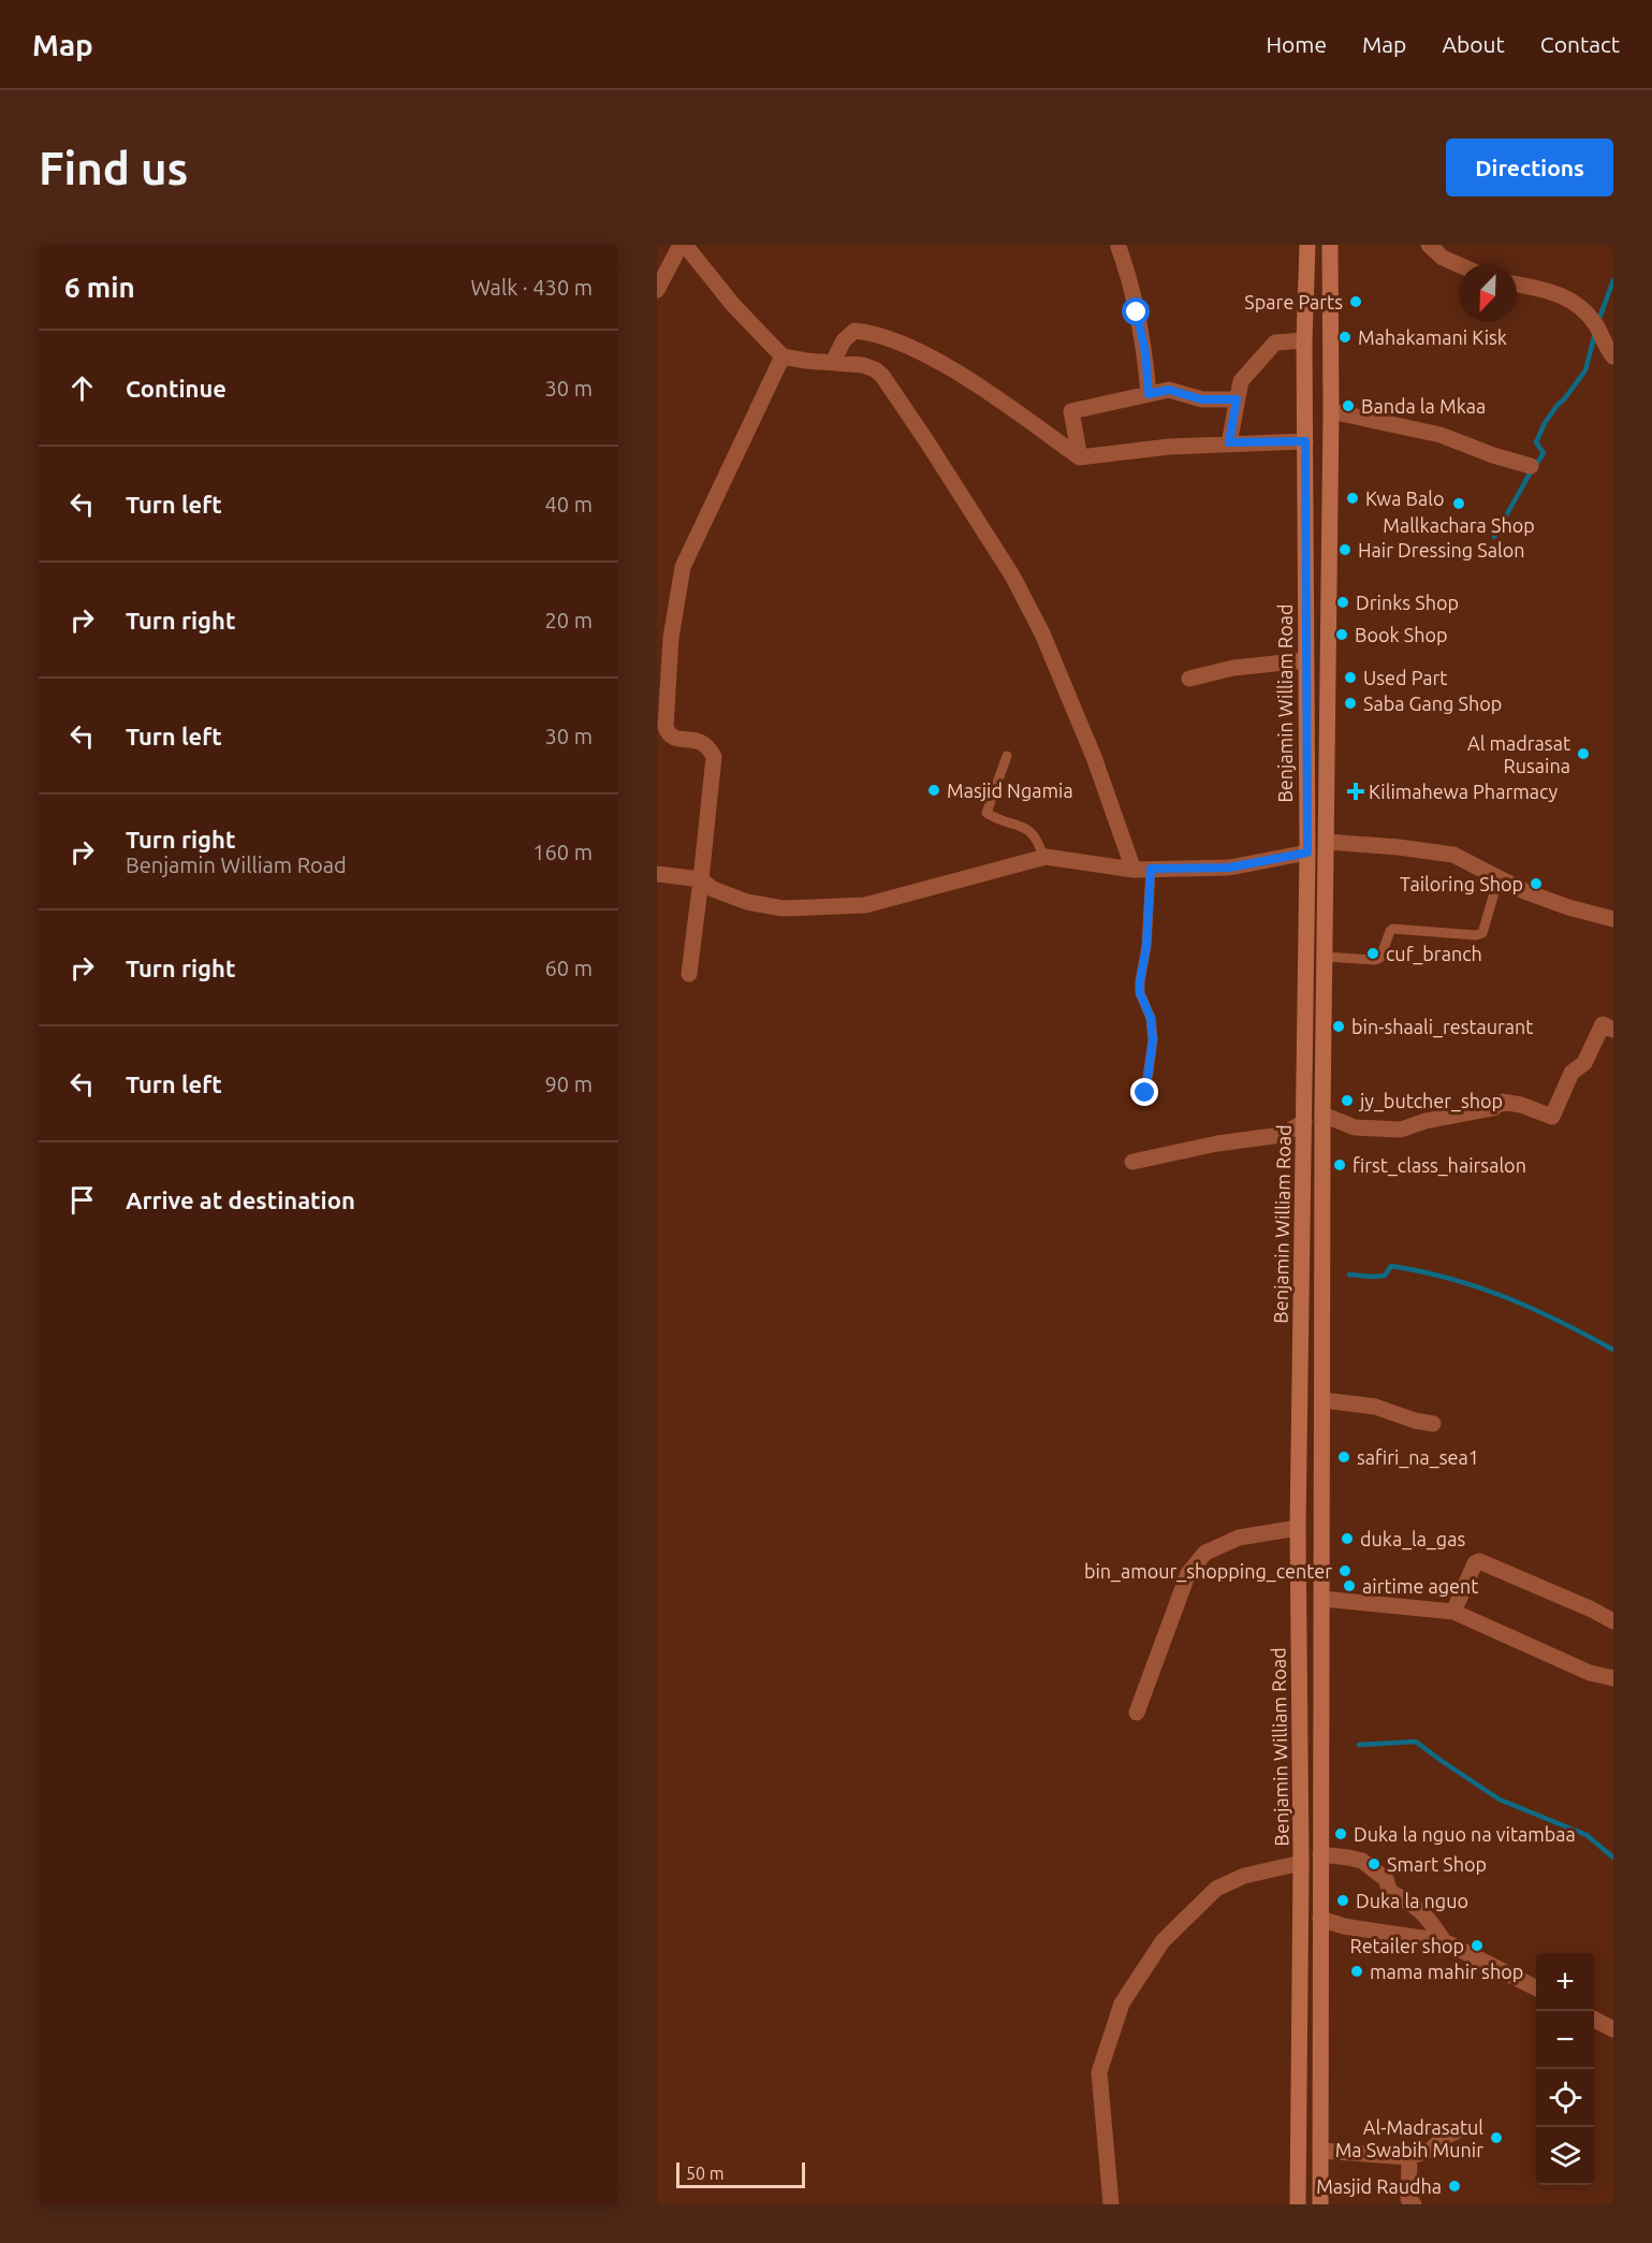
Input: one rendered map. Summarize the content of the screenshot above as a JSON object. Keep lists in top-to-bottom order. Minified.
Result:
{"streets":{"main road":["Benjamin William Road"]},"places":{"other":["Spare Parts","Mahakamani Kisk","Banda la Mkaa","Kwa Balo","Mallkachara Shop","Hair Dressing Salon","Drinks Shop","Book Shop","Used Part","Saba Gang Shop","Al madrasat Rusaina","Masjid Ngamia","Tailoring Shop","cuf_branch","bin-shaali_restaurant","jy_butcher_shop","first_class_hairsalon","safiri_na_sea1","duka_la_gas","bin_amour_shopping_center","airtime agent","Duka la nguo na vitambaa","Smart Shop","Duka la nguo","Retailer shop","mama mahir shop","Al-Madrasatul Ma Swabih Munir","Masjid Raudha"],"health":["Kilimahewa Pharmacy"]},"scale_bar":"50 m","north":"bottom left","page":{"header":"Map","nav":["Home","Map","About","Contact"],"buttons":"Directions","title":"Find us","heading":["6 min","Walk · 430 m"],"list":[["Continue","30 m"],["Turn left","40 m"],["Turn right","20 m"],["Turn left","30 m"],["Turn right","Benjamin William Road","160 m"],["Turn right","60 m"],["Turn left","90 m"],"Arrive at destination"],"map_buttons":["+","−"],"scale":"50 m"}}
